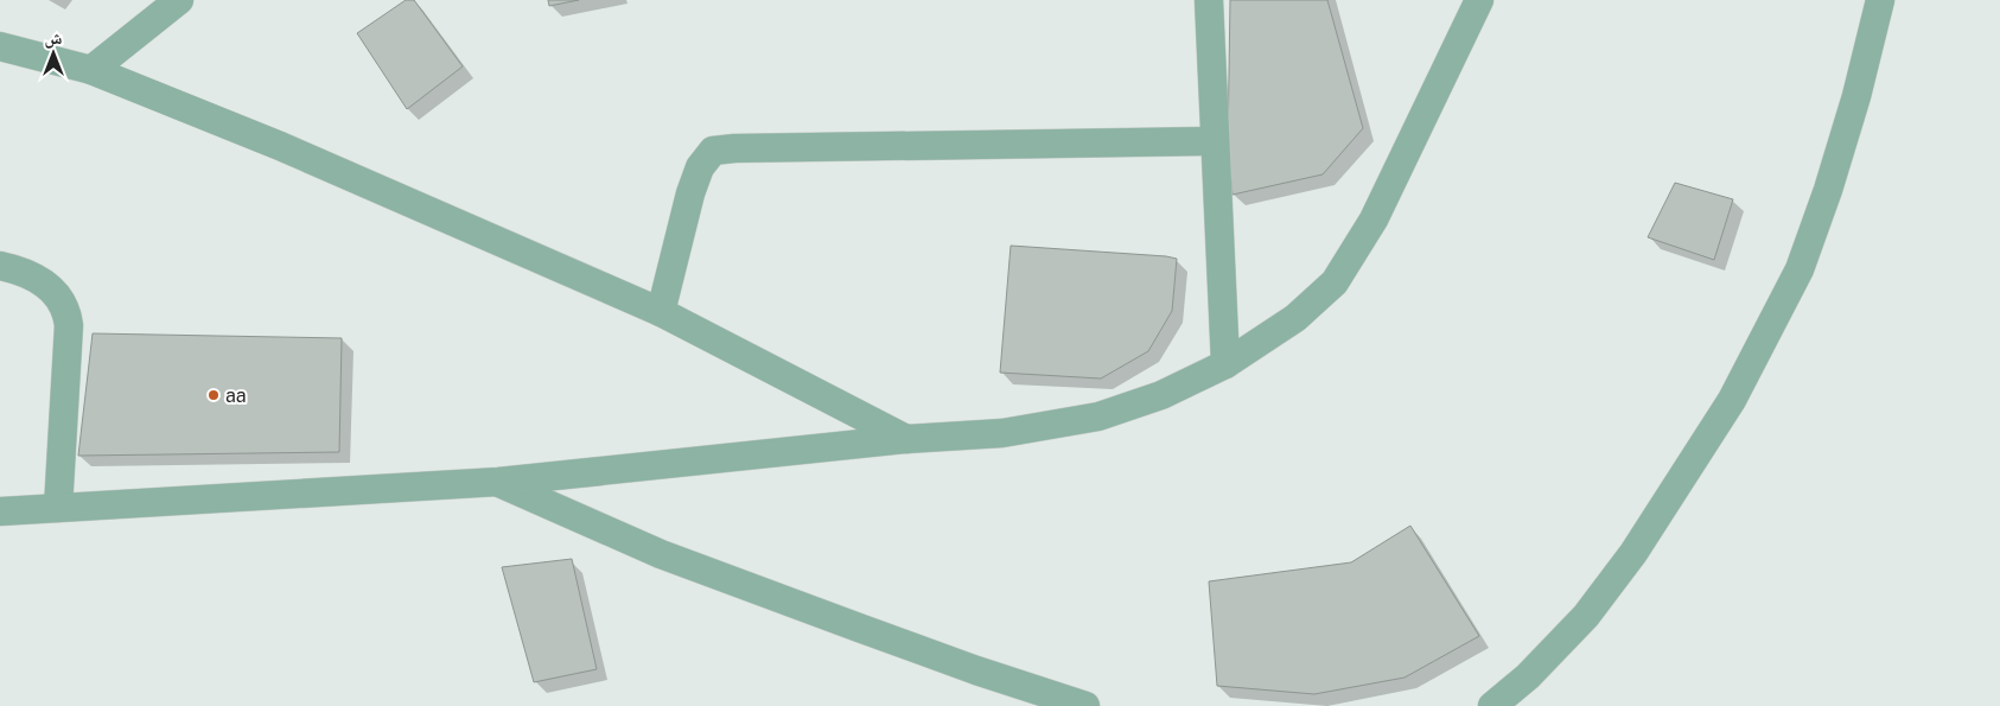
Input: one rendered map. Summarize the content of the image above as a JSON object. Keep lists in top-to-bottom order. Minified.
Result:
{"places":["aa"],"north":"top"}
